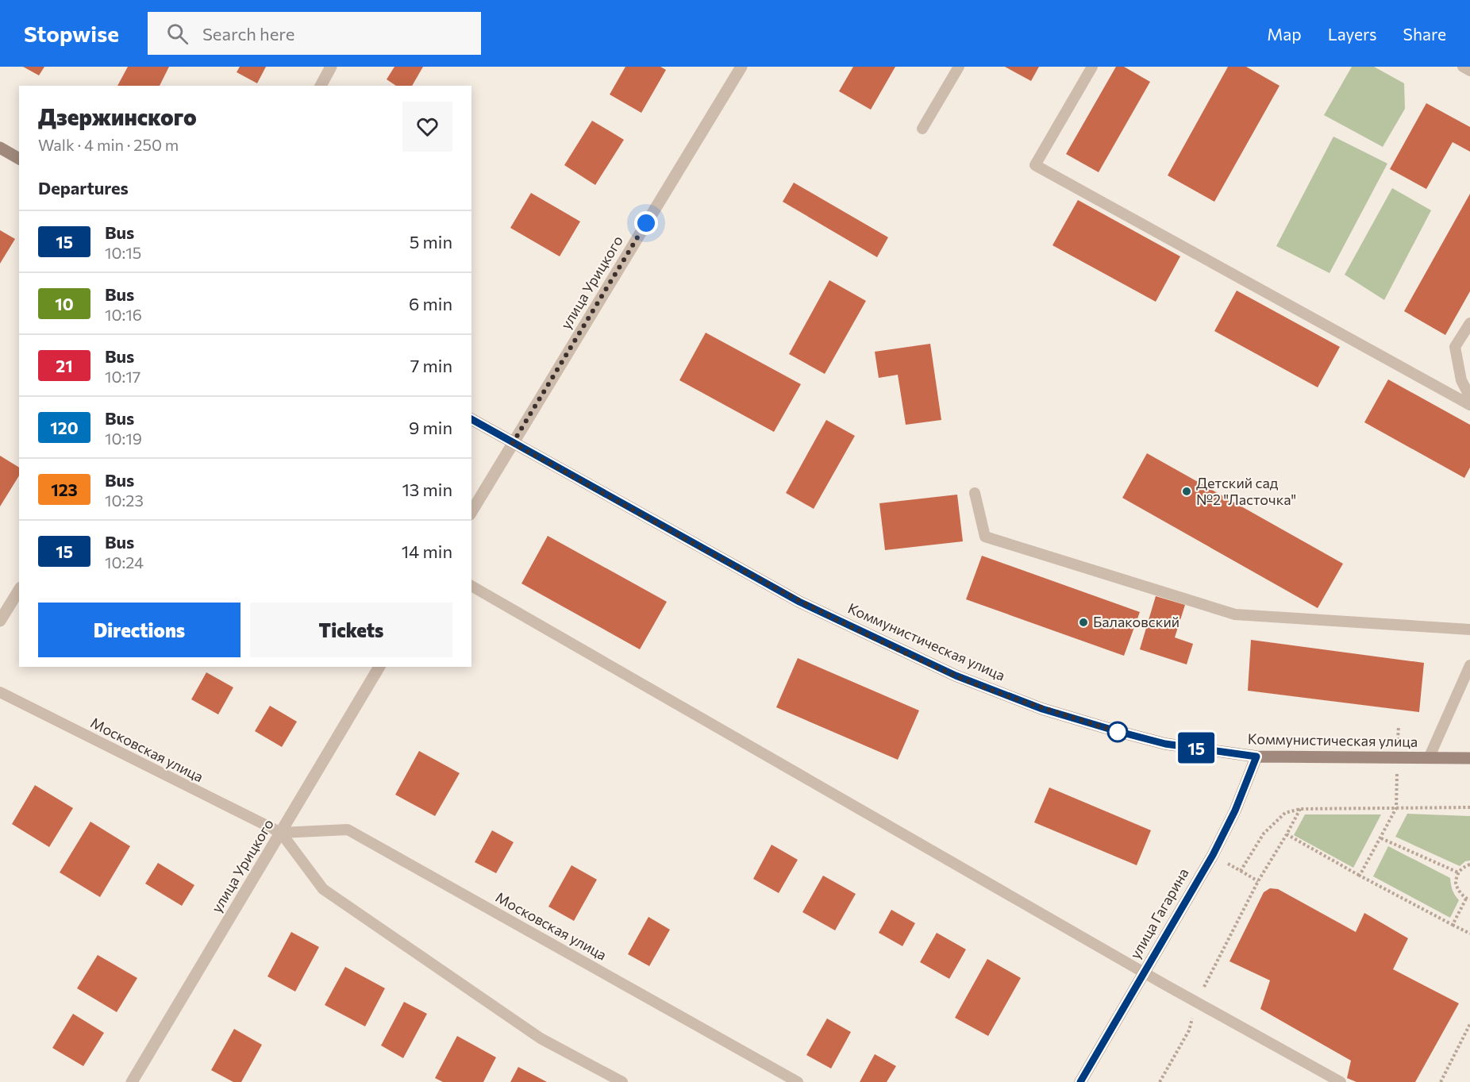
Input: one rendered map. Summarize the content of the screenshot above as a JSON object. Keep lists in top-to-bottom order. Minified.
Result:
{"streets":{"main road":["Коммунистическая улица","улица Гагарина"],"street":["улица Урицкого"],"lane":["Московская улица"]},"crossings":[["улица Урицкого","Коммунистическая улица"],["улица Урицкого","Московская улица"],["Коммунистическая улица","улица Гагарина"]],"places":["Детский сад №2 \"Ласточка\"","Балаковский"],"lines":["bus line 15"],"page":{"header":"Stopwise","search":"Search here","nav":["Map","Layers","Share"],"on_map":"15","heading":[["Дзержинского","Walk · 4 min · 250 m"],"Departures"],"list":[{"mark":"15","name":"Bus","note":"10:15","value":"5 min"},{"mark":"10","name":"Bus","note":"10:16","value":"6 min"},{"mark":"21","name":"Bus","note":"10:17","value":"7 min"},{"mark":"120","name":"Bus","note":"10:19","value":"9 min"},{"mark":"123","name":"Bus","note":"10:23","value":"13 min"},{"mark":"15","name":"Bus","note":"10:24","value":"14 min"}],"buttons":["Directions","Tickets"]}}
